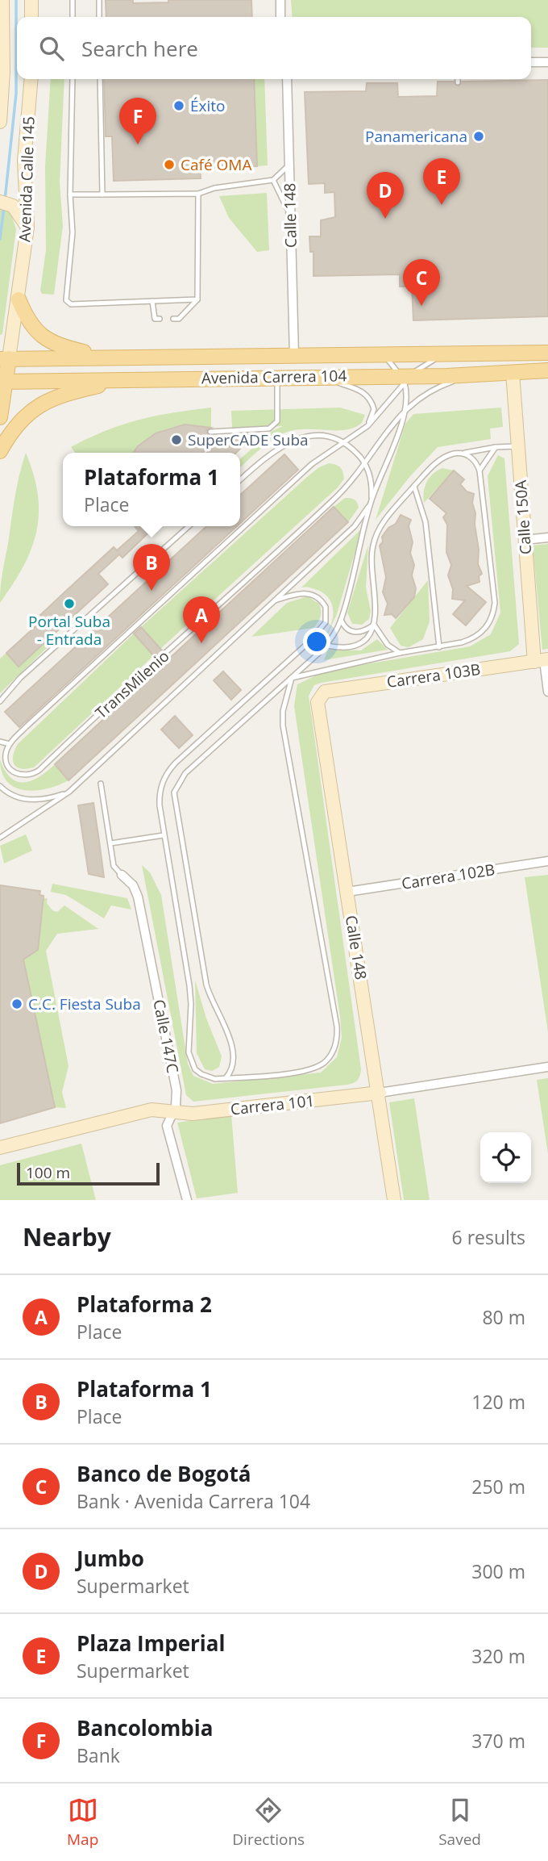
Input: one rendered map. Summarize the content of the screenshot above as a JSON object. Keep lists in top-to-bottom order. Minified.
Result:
{"streets":{"main road":["Avenida Calle 145","Avenida Carrera 104"],"street":["Calle 148","Calle 150A","Carrera 103B","Carrera 102B","Calle 147C","Carrera 101"],"lane":["TransMilenio"]},"crossings":[["Avenida Calle 145","Avenida Carrera 104"],["Calle 148","Avenida Carrera 104"],["Calle 148","Carrera 103B"],["Calle 148","Carrera 102B"],["Calle 148","Carrera 101"],["Avenida Carrera 104","Calle 150A"],["Avenida Carrera 104","TransMilenio"],["Calle 150A","Carrera 103B"],["Calle 147C","Carrera 101"]],"places":["Éxito","Panamericana","Café OMA","SuperCADE Suba","Portal Suba - Entrada","C.C. Fiesta Suba"],"scale_bar":"100 m","page":{"search":"Search here","pins":["F","E","D","C","B","A"],"popup":["Plataforma 1","Place"],"scale":"100 m","heading":["Nearby","6 results"],"list":[{"mark":"A","name":"Plataforma 2","note":"Place","value":"80 m"},{"mark":"B","name":"Plataforma 1","note":"Place","value":"120 m"},{"mark":"C","name":"Banco de Bogotá","note":"Bank · Avenida Carrera 104","value":"250 m"},{"mark":"D","name":"Jumbo","note":"Supermarket","value":"300 m"},{"mark":"E","name":"Plaza Imperial","note":"Supermarket","value":"320 m"},{"mark":"F","name":"Bancolombia","note":"Bank","value":"370 m"}],"nav":["Map","Directions","Saved"]}}
